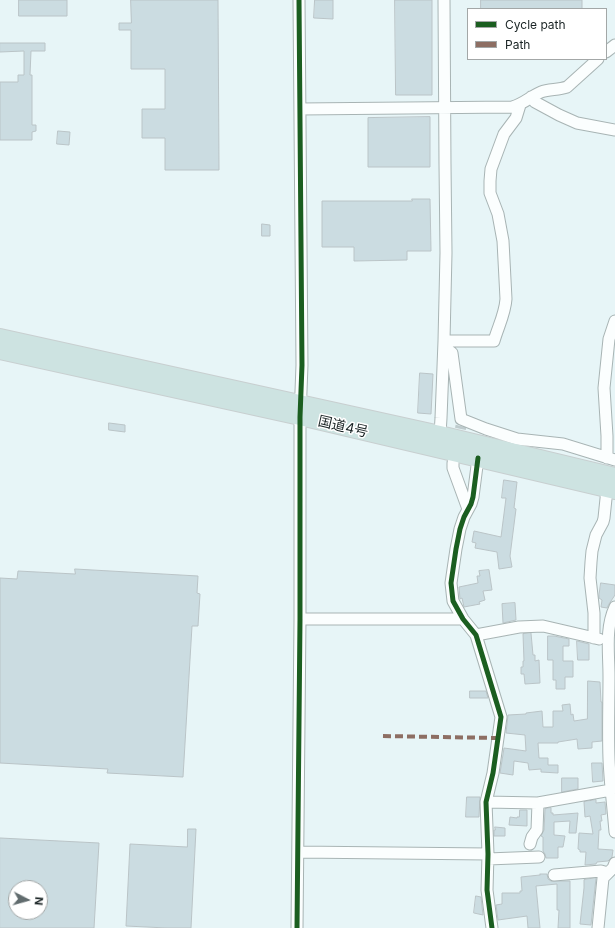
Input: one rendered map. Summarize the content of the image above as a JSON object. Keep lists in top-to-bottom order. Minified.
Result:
{"streets":{"highway":["国道4号"]},"legend":["Cycle path","Path"],"north":"right"}
